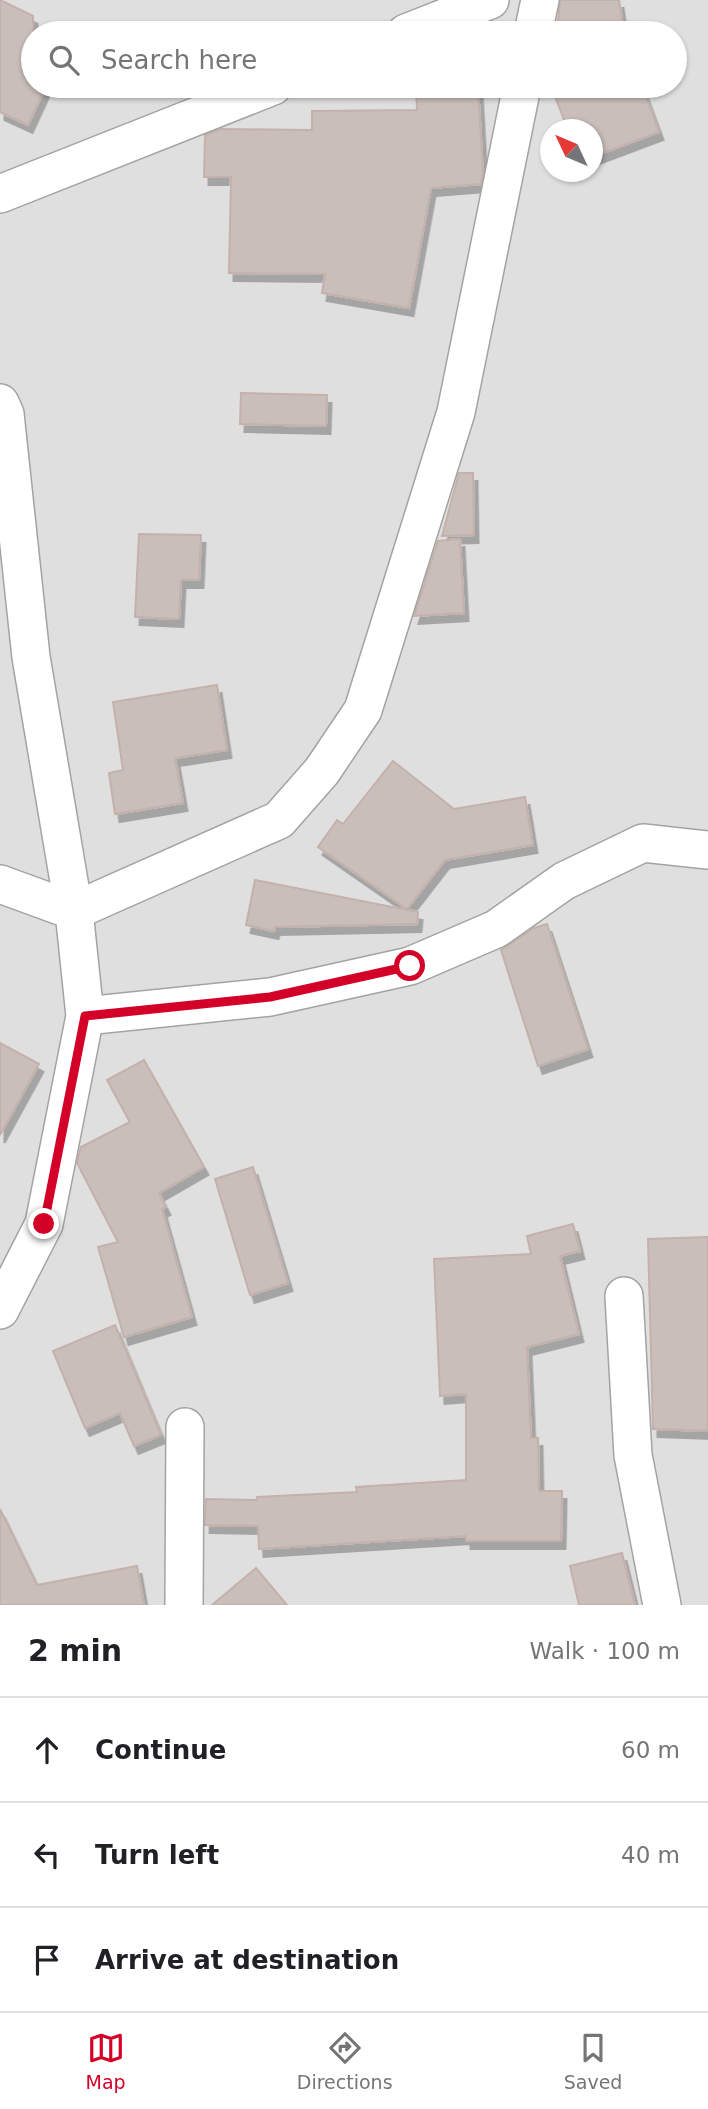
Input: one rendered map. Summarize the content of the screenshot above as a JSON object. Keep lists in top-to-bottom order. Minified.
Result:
{"north":"top left","page":{"search":"Search here","heading":["2 min","Walk · 100 m"],"list":[["Continue","60 m"],["Turn left","40 m"],"Arrive at destination"],"nav":["Map","Directions","Saved"]}}
